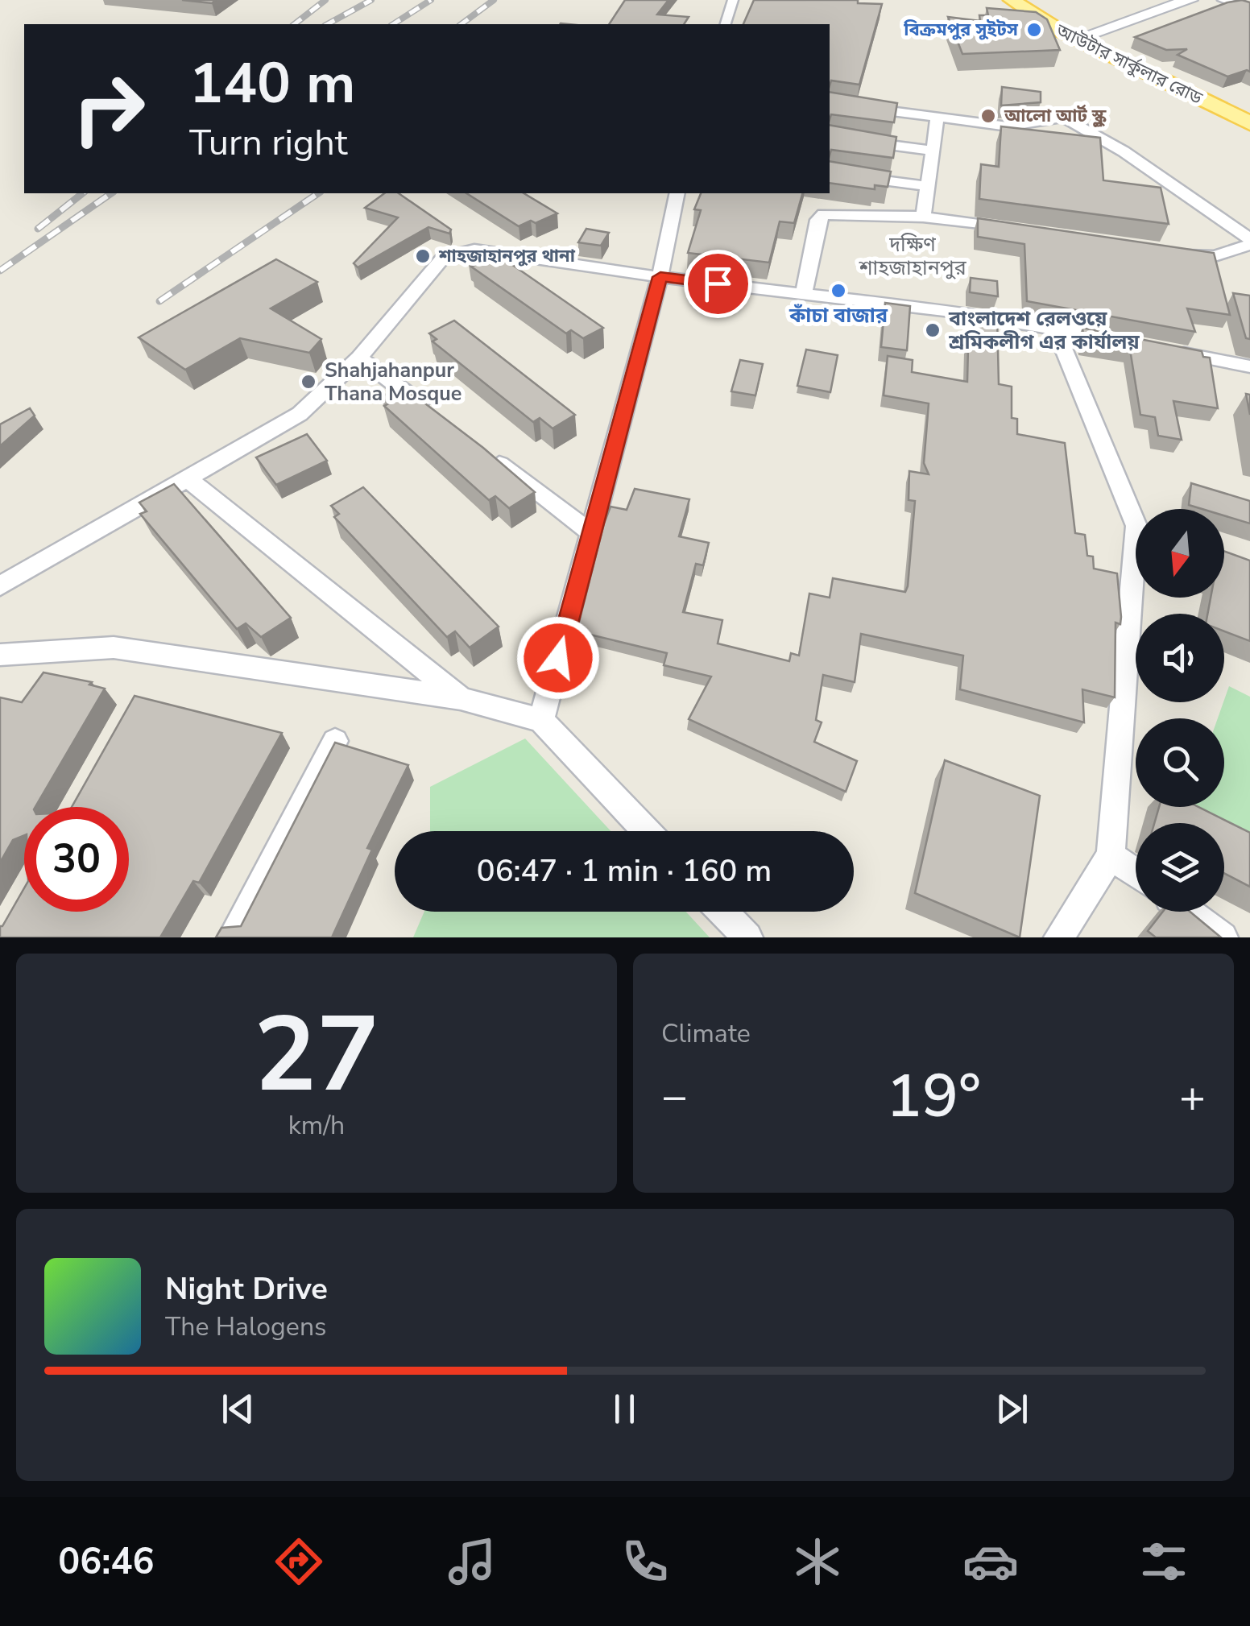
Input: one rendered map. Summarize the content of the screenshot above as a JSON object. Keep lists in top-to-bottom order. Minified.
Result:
{"streets":{"main road":["আউটার সার্কুলার রোড"]},"districts":["দক্ষিণ শাহজাহানপুর"],"places":["বিক্রমপুর সুইটস","আলো আর্ট স্কুল","শাহজাহানপুর থানা","কাঁচা বাজার","বাংলাদেশ রেলওয়ে শ্রমিকলীগ এর কার্যালয়","Shahjahanpur Thana Mosque"],"north":"bottom","page":{"turn":["140 m","Turn right"],"limit":"30","trip":"06:47 · 1 min · 160 m","tile":[["27","km/h"],"Climate"],"heat":["−","19°","+"],"song":["Night Drive","The Halogens"],"tabs":"06:46"}}
